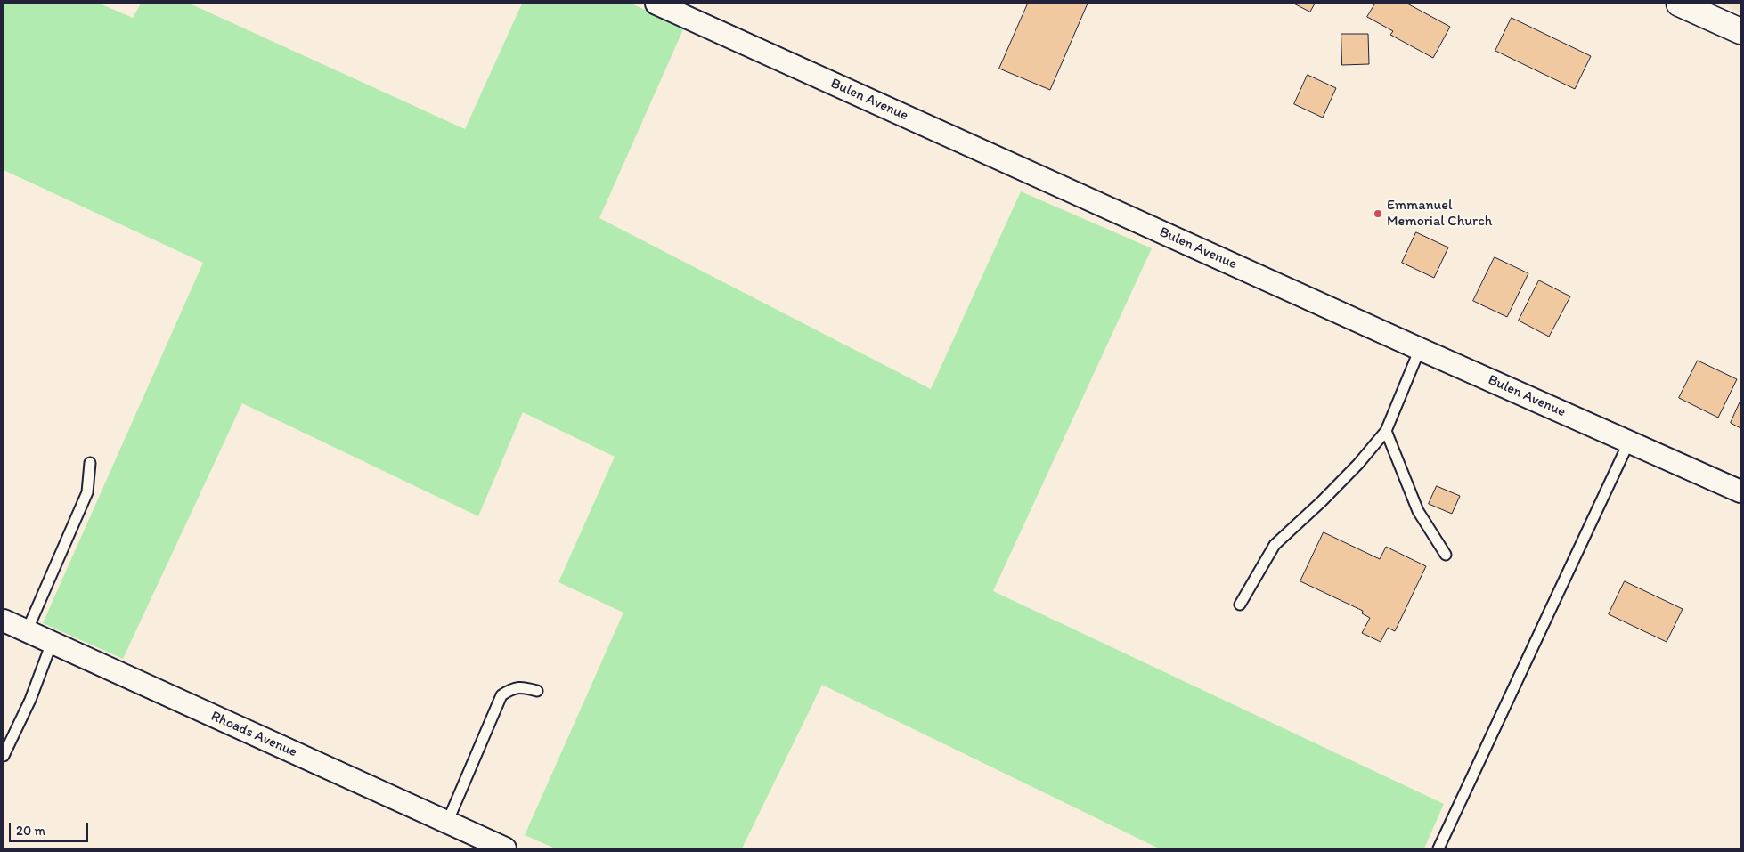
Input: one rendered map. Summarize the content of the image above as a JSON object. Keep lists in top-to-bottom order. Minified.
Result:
{"streets":{"street":["Bulen Avenue","Rhoads Avenue"]},"places":["Emmanuel Memorial Church"],"scale_bar":"20 m"}
